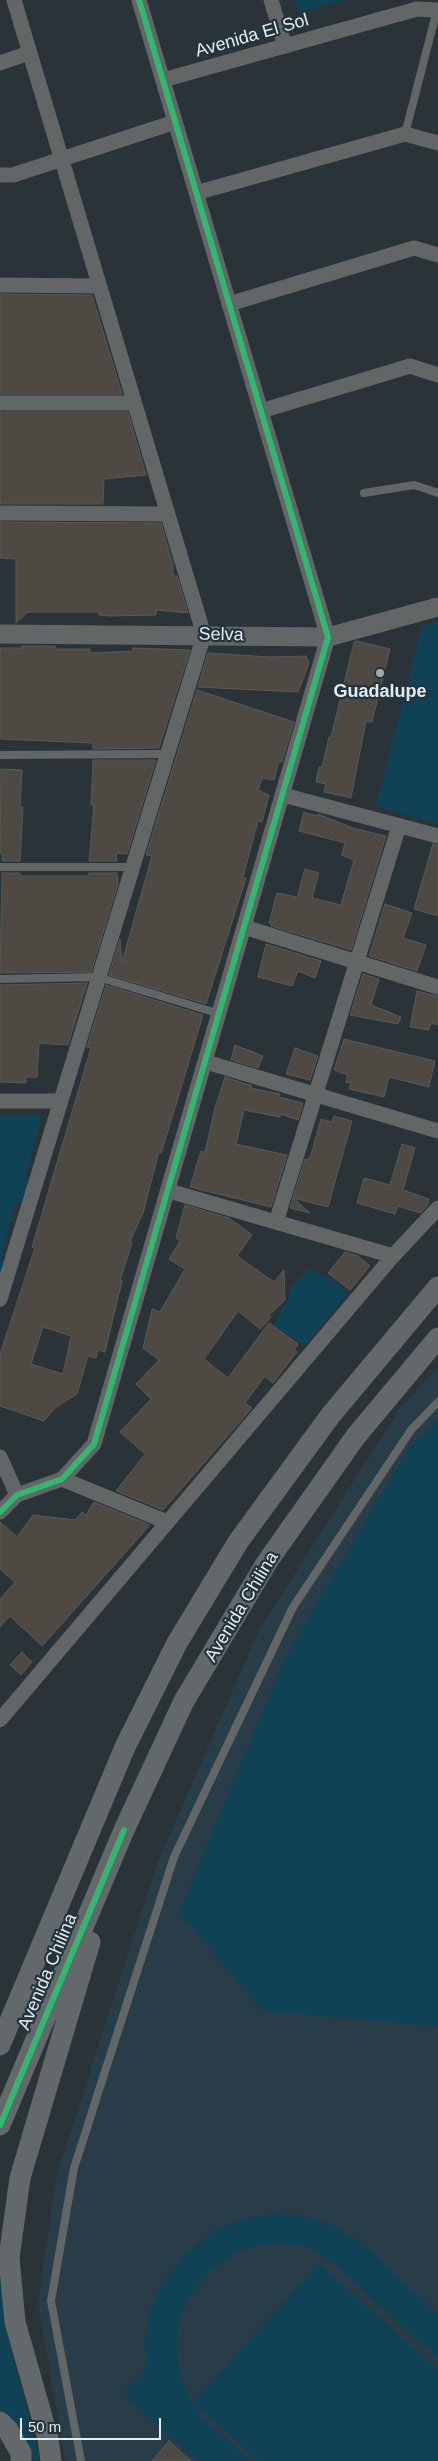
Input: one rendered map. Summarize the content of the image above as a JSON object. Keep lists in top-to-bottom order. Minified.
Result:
{"streets":{"main road":["Avenida Chilina"],"street":["Avenida El Sol","Selva"]},"places":["Guadalupe"],"scale_bar":"50 m"}
